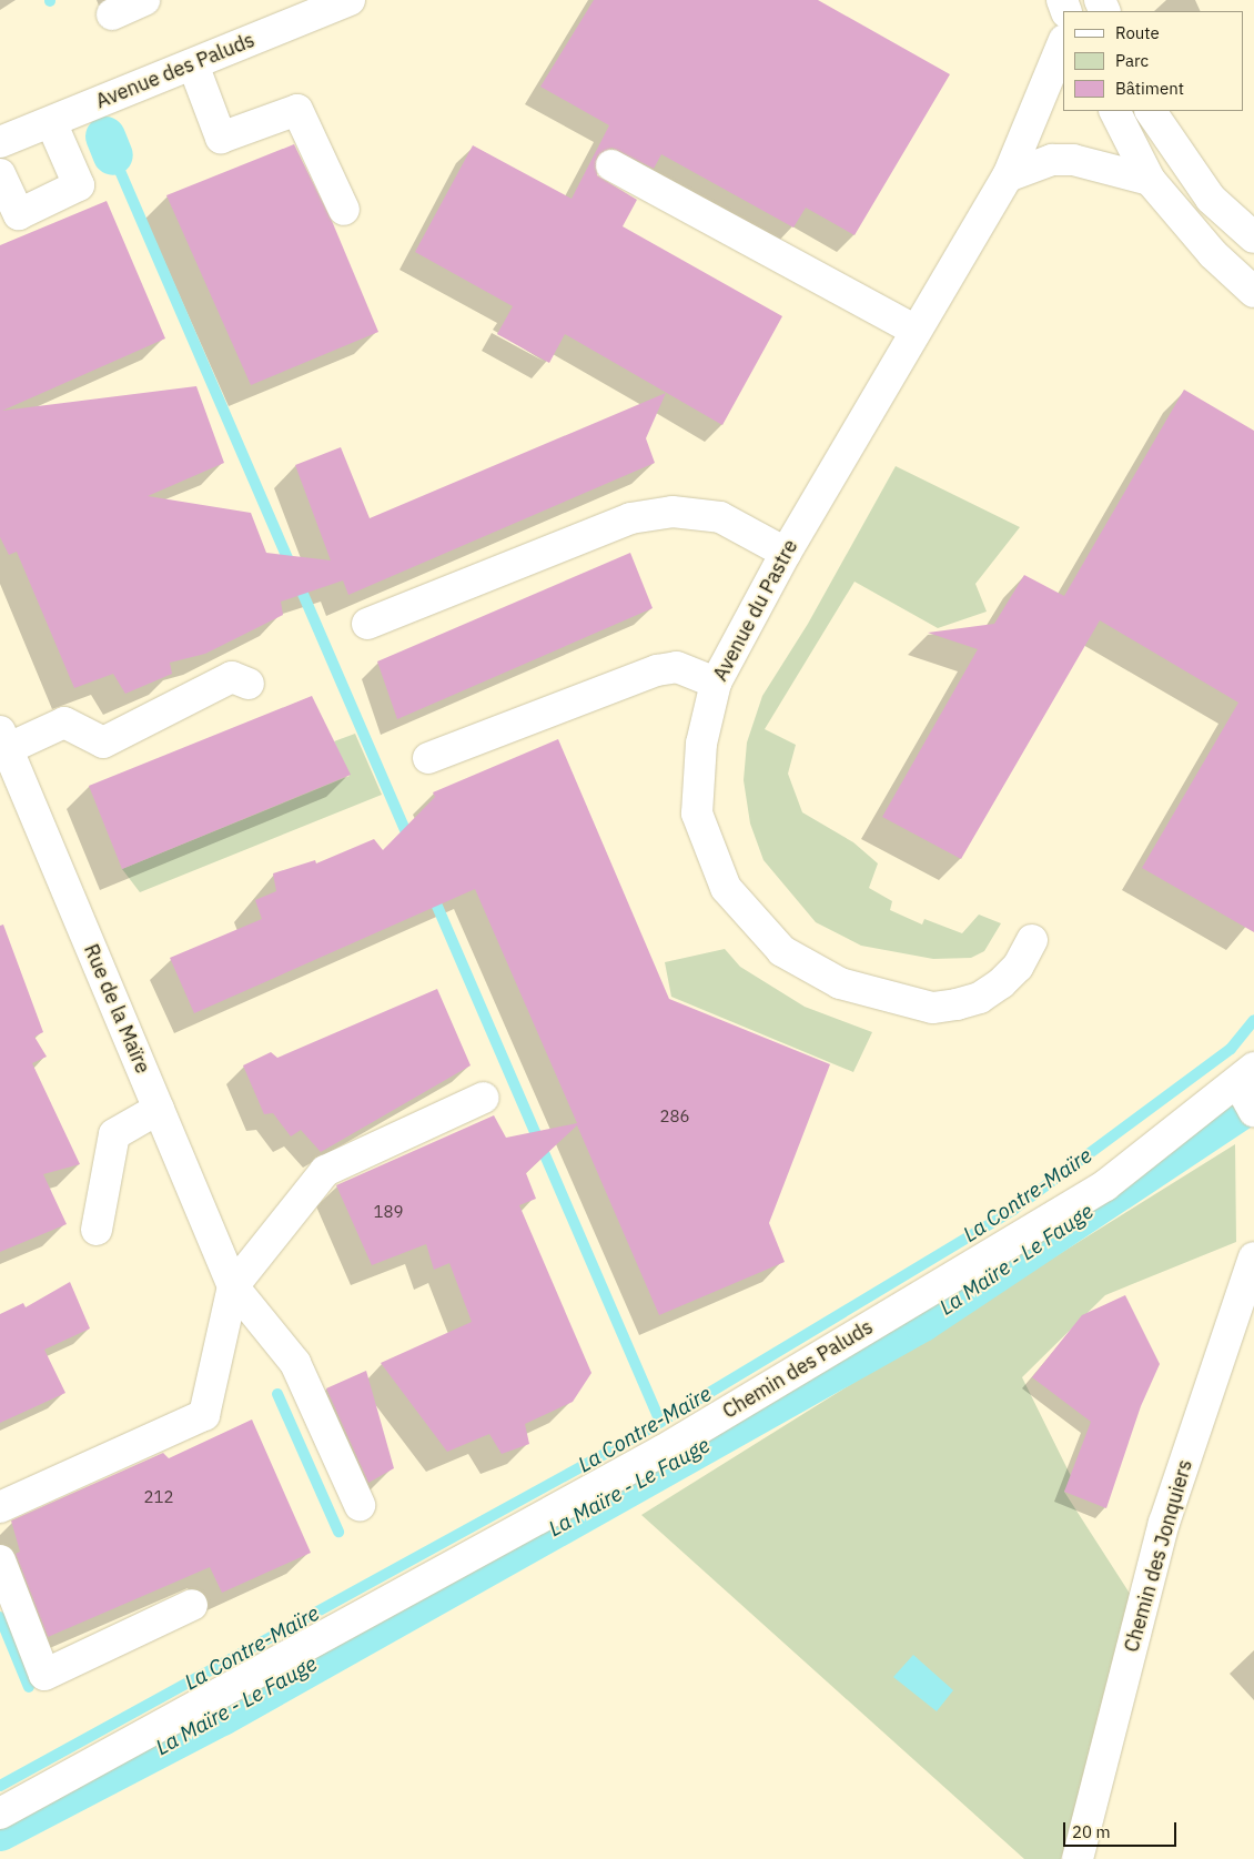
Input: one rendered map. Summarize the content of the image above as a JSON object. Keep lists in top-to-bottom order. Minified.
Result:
{"streets":{"street":["Avenue des Paluds","Avenue du Pastre","Rue de la Maïre","Chemin des Paluds","Chemin des Jonquiers"]},"water":["La Contre-Maïre","La Maïre - Le Fauge"],"house_numbers":["286","189","212"],"legend":["Route","Parc","Bâtiment"],"scale_bar":"20 m"}
